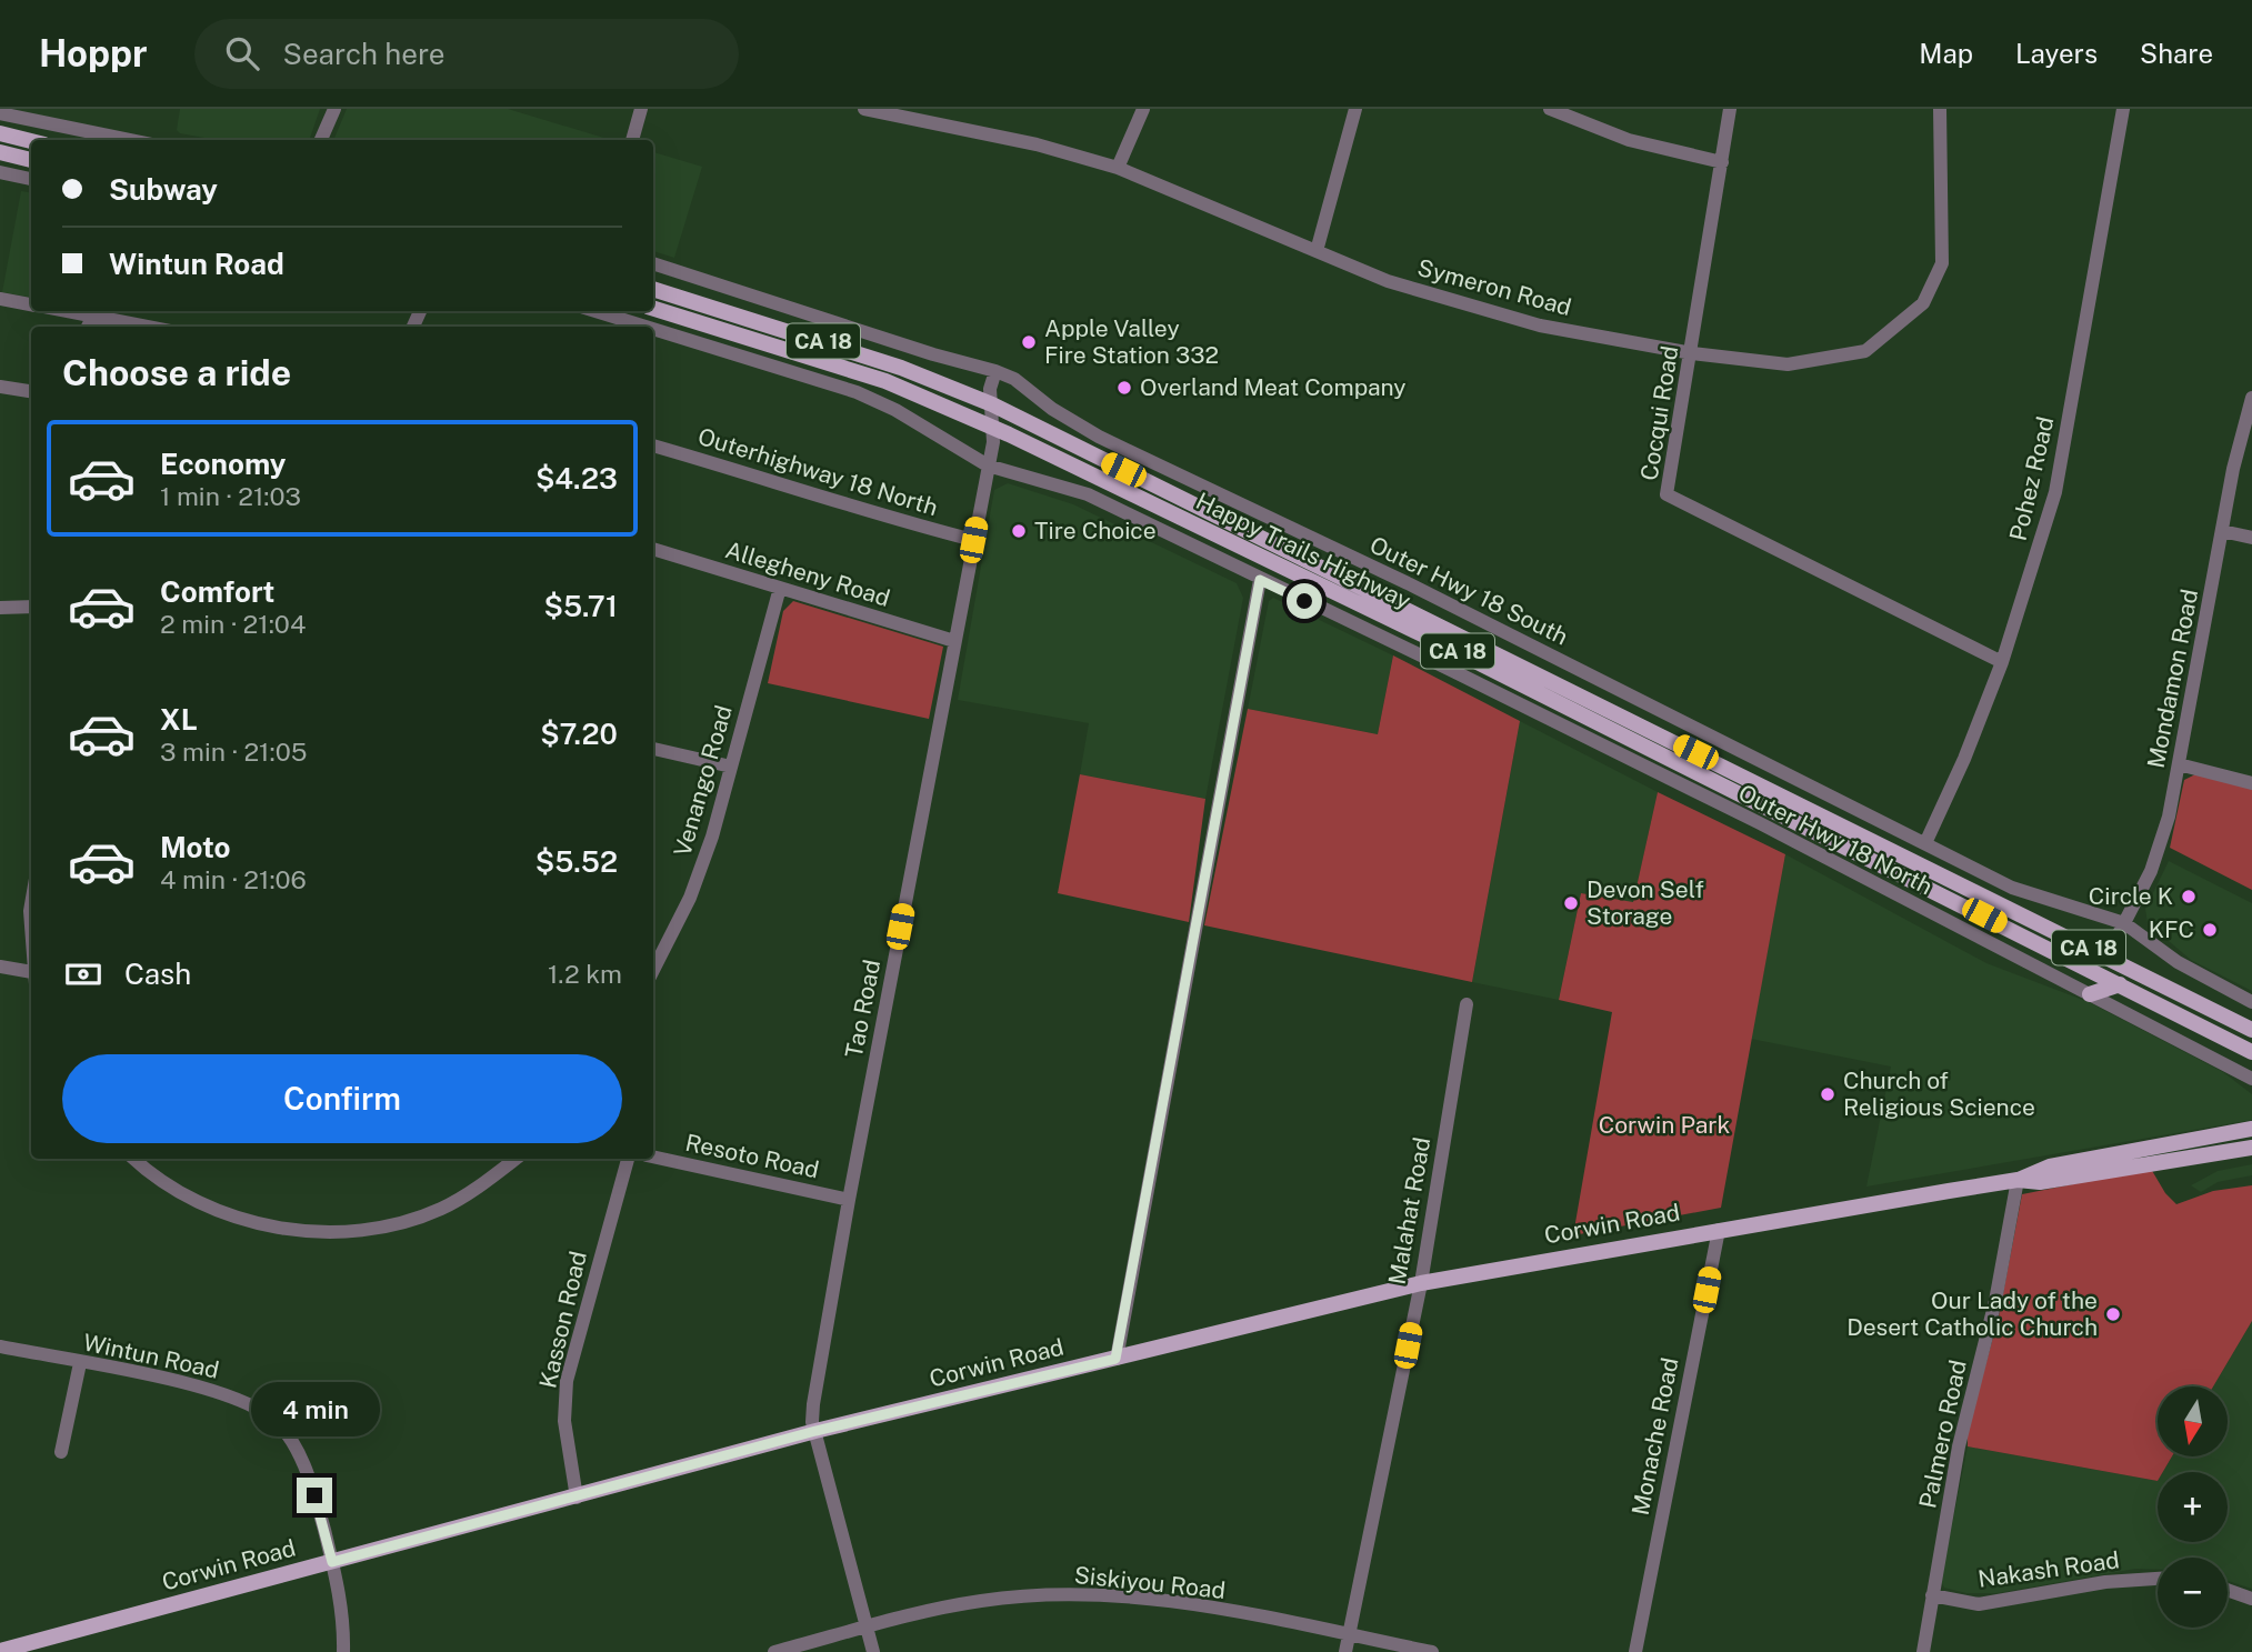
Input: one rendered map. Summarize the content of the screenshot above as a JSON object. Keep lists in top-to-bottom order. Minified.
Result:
{"streets":{"main road":["CA 18","Happy Trails Highway","Corwin Road"],"street":["Symeron Road","Cocqui Road","Outerhighway 18 North","Pohez Road","Allegheny Road","Outer Hwy 18 South","Mondamon Road","Venango Road","Outer Hwy 18 North","Tao Road","Resoto Road","Malahat Road","Kasson Road","Wintun Road","Palmero Road","Monache Road","Nakash Road","Siskiyou Road"]},"crossings":[["Symeron Road","Cocqui Road"],["Cocqui Road","Pohez Road"],["Outerhighway 18 North","Tao Road"],["Pohez Road","Outer Hwy 18 South"],["Happy Trails Highway","Mondamon Road"],["Happy Trails Highway","Tao Road"],["Allegheny Road","Venango Road"],["Allegheny Road","Tao Road"],["Outer Hwy 18 South","Mondamon Road"],["Outer Hwy 18 South","Tao Road"],["Outer Hwy 18 North","Tao Road"],["Tao Road","Resoto Road"],["Tao Road","Corwin Road"],["Tao Road","Siskiyou Road"],["Malahat Road","Corwin Road"],["Malahat Road","Siskiyou Road"],["Corwin Road","Kasson Road"],["Corwin Road","Wintun Road"],["Corwin Road","Palmero Road"],["Corwin Road","Monache Road"],["Palmero Road","Nakash Road"]],"parks":["Corwin Park"],"places":["Apple Valley Fire Station 332","Overland Meat Company","Tire Choice","Circle K","Devon Self Storage","KFC","Church of Religious Science","Our Lady of the Desert Catholic Church"],"north":"bottom","page":{"header":"Hoppr","search":"Search here","nav":["Map","Layers","Share"],"banner":["Subway","Wintun Road"],"heading":"Choose a ride","list":[{"name":"Economy","note":"1 min · 21:03","value":"$4.23"},{"name":"Comfort","note":"2 min · 21:04","value":"$5.71"},{"name":"XL","note":"3 min · 21:05","value":"$7.20"},{"name":"Moto","note":"4 min · 21:06","value":"$5.52"}],"pay":["Cash","1.2 km"],"buttons":"Confirm","bubble":"4 min","map_buttons":["+","−"]}}
